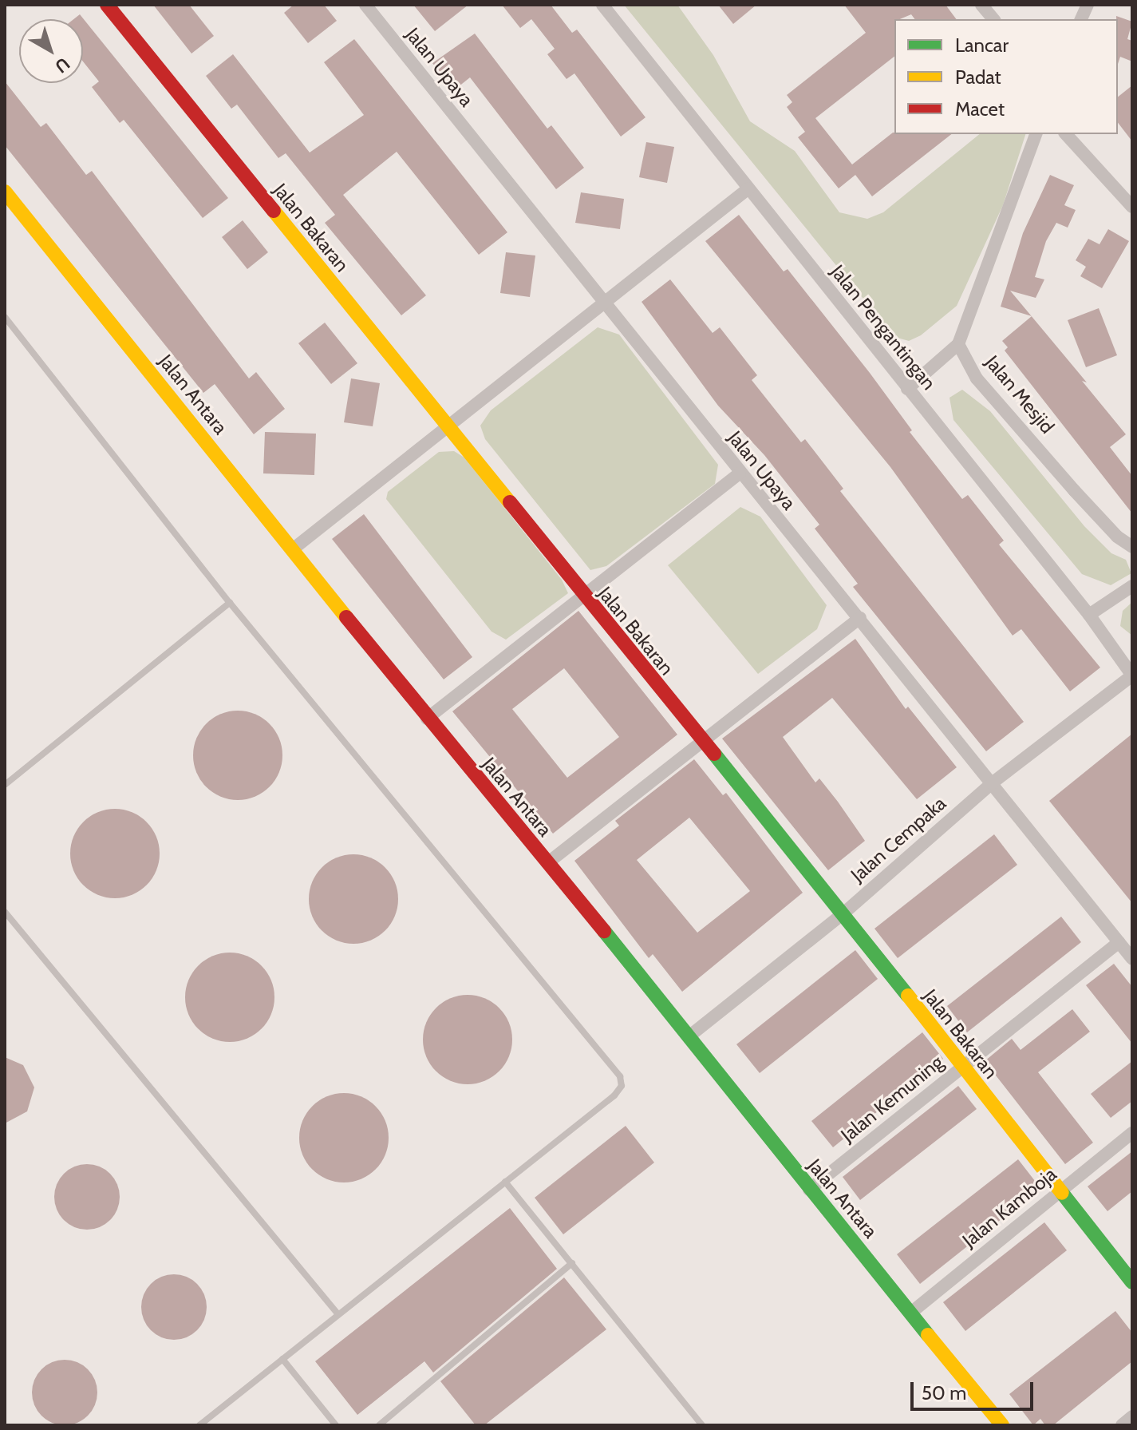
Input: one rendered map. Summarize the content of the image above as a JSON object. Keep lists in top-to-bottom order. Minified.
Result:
{"streets":{"street":["Jalan Upaya","Jalan Bakaran","Jalan Pengantingan","Jalan Antara","Jalan Mesjid","Jalan Cempaka","Jalan Kemuning","Jalan Kamboja"]},"crossings":[["Jalan Upaya","Jalan Cempaka"],["Jalan Upaya","Jalan Kemuning"],["Jalan Bakaran","Jalan Cempaka"],["Jalan Bakaran","Jalan Kemuning"],["Jalan Bakaran","Jalan Kamboja"],["Jalan Pengantingan","Jalan Cempaka"],["Jalan Antara","Jalan Cempaka"],["Jalan Antara","Jalan Kemuning"],["Jalan Antara","Jalan Kamboja"]],"legend":["Lancar","Padat","Macet"],"scale_bar":"50 m","north":"bottom right"}
